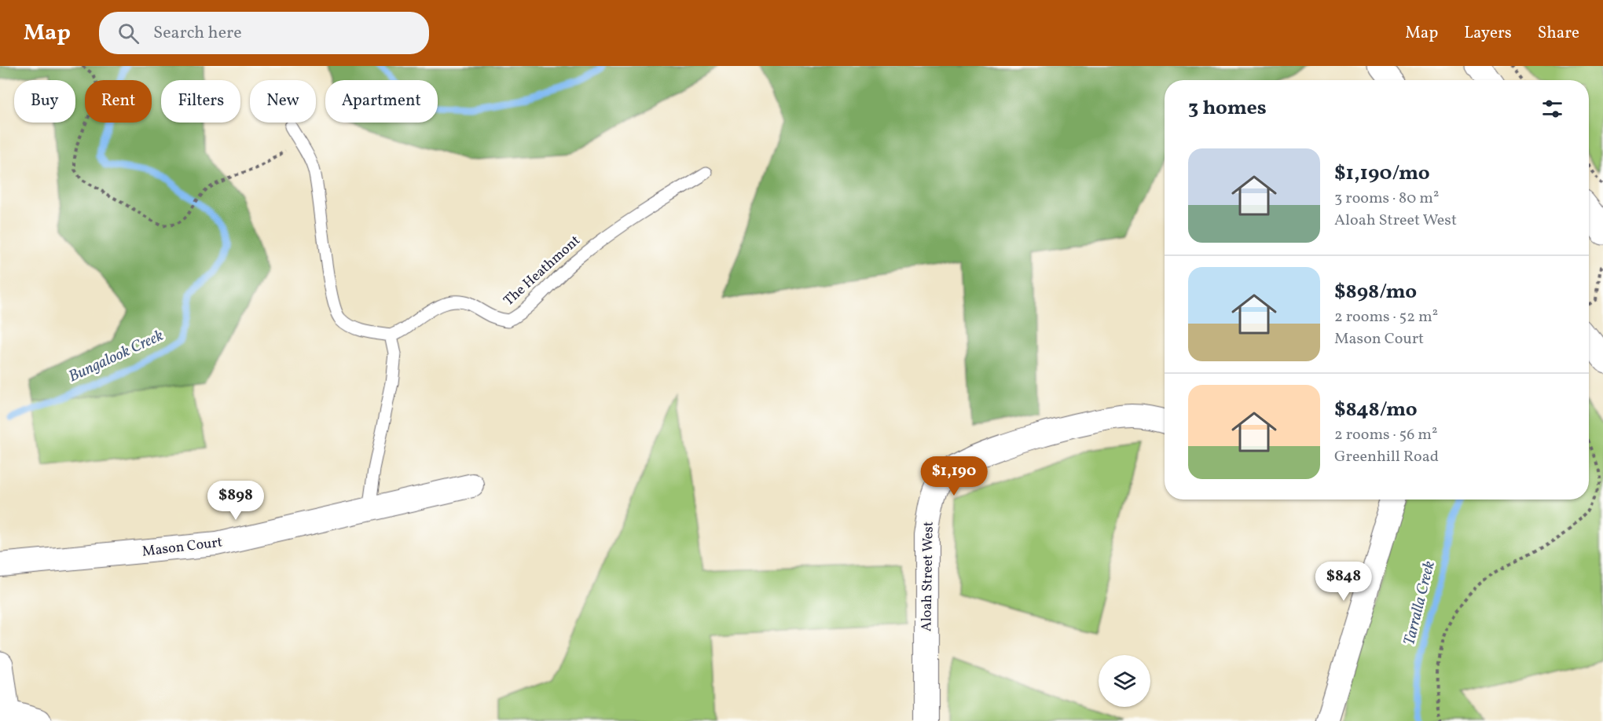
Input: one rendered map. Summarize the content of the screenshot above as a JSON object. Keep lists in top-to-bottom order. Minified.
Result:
{"streets":{"street":["Mason Court","Aloah Street West"],"lane":["The Heathmont"]},"water":["Bungalook Creek","Tarralla Creek"],"page":{"header":"Map","search":"Search here","nav":["Map","Layers","Share"],"chip":["Buy","Rent","Filters","New","Apartment"],"heading":"3 homes","list":[{"name":"$1,190/mo","note":"3 rooms · 80 m² · Aloah Street West"},{"name":"$898/mo","note":"2 rooms · 52 m² · Mason Court"},{"name":"$848/mo","note":"2 rooms · 56 m² · Greenhill Road"}],"price":["$1,190","$898","$848"]}}
